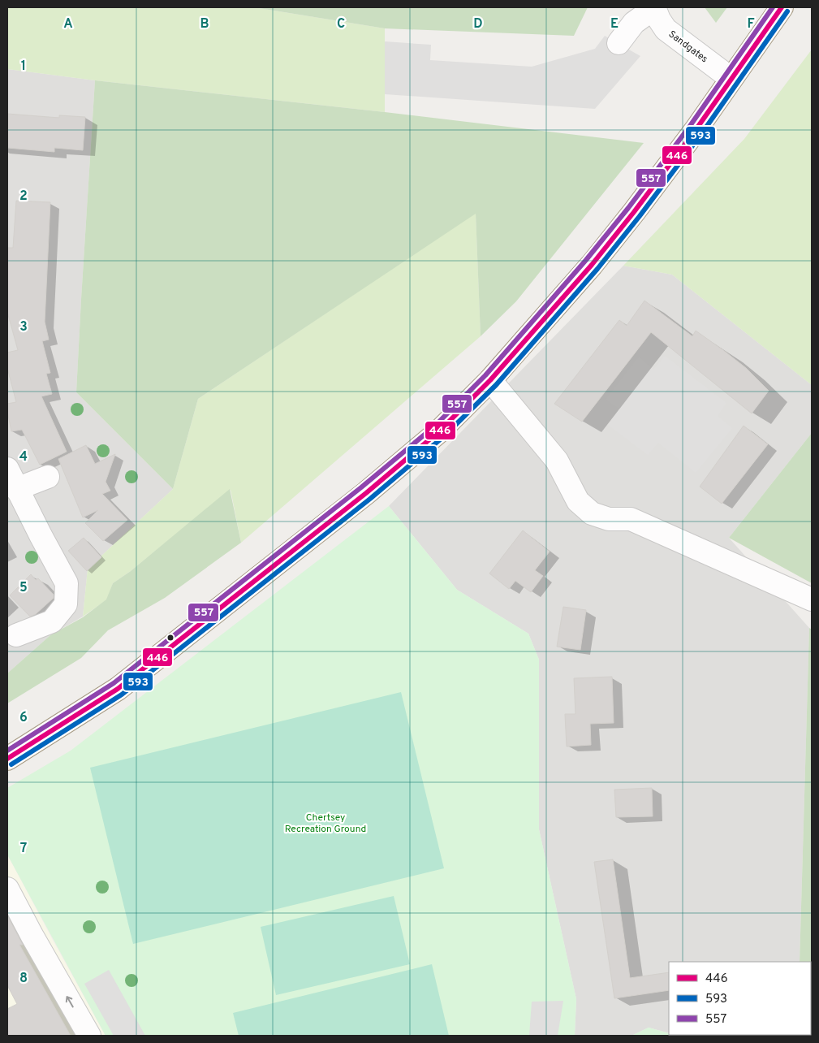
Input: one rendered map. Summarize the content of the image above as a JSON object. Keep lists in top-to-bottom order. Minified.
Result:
{"streets":{"street":["Sandgates"]},"parks":["Chertsey Recreation Ground"],"lines":["transit line 446","transit line 557","transit line 593"],"legend":["446","593","557"],"grid":{"columns":["A","B","C","D","E","F"],"rows":["1","2","3","4","5","6","7","8"]}}
